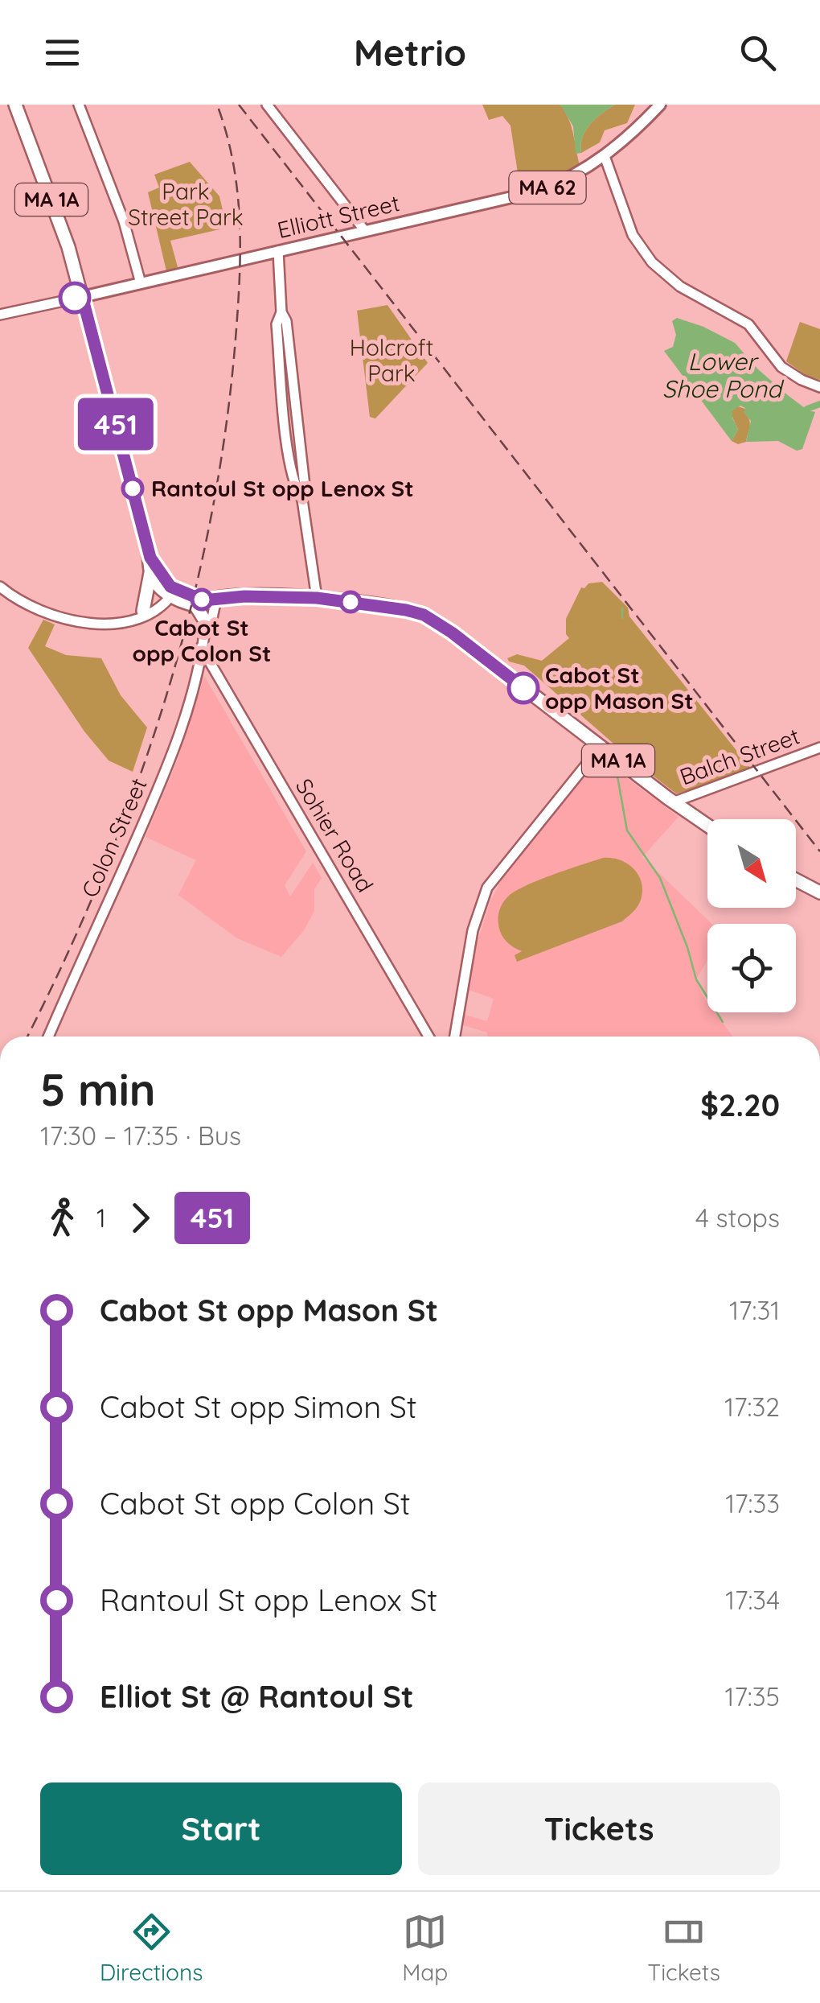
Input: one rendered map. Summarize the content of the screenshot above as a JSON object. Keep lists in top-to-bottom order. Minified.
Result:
{"streets":{"highway":["MA 1A"],"main road":["MA 62","Elliott Street","Balch Street","Sohier Road","Colon Street"]},"crossings":[["MA 1A","Elliott Street"],["MA 1A","Balch Street"],["MA 1A","Colon Street"],["Sohier Road","Colon Street"]],"water":["Lower Shoe Pond"],"parks":["Park Street Park","Holcroft Park"],"places":["Rantoul St opp Lenox St","Cabot St opp Colon St","Cabot St opp Mason St"],"lines":["bus line 451"],"north":"bottom right","page":{"header":"Metrio","on_map":"451","heading":["5 min","17:30 – 17:35 · Bus","$2.20"],"legs":["1","451","4 stops"],"list":[{"name":"Cabot St opp Mason St","value":"17:31"},{"name":"Cabot St opp Simon St","value":"17:32"},{"name":"Cabot St opp Colon St","value":"17:33"},{"name":"Rantoul St opp Lenox St","value":"17:34"},{"name":"Elliot St @ Rantoul St","value":"17:35"}],"buttons":["Start","Tickets"],"tabs":["Directions","Map","Tickets"]}}
